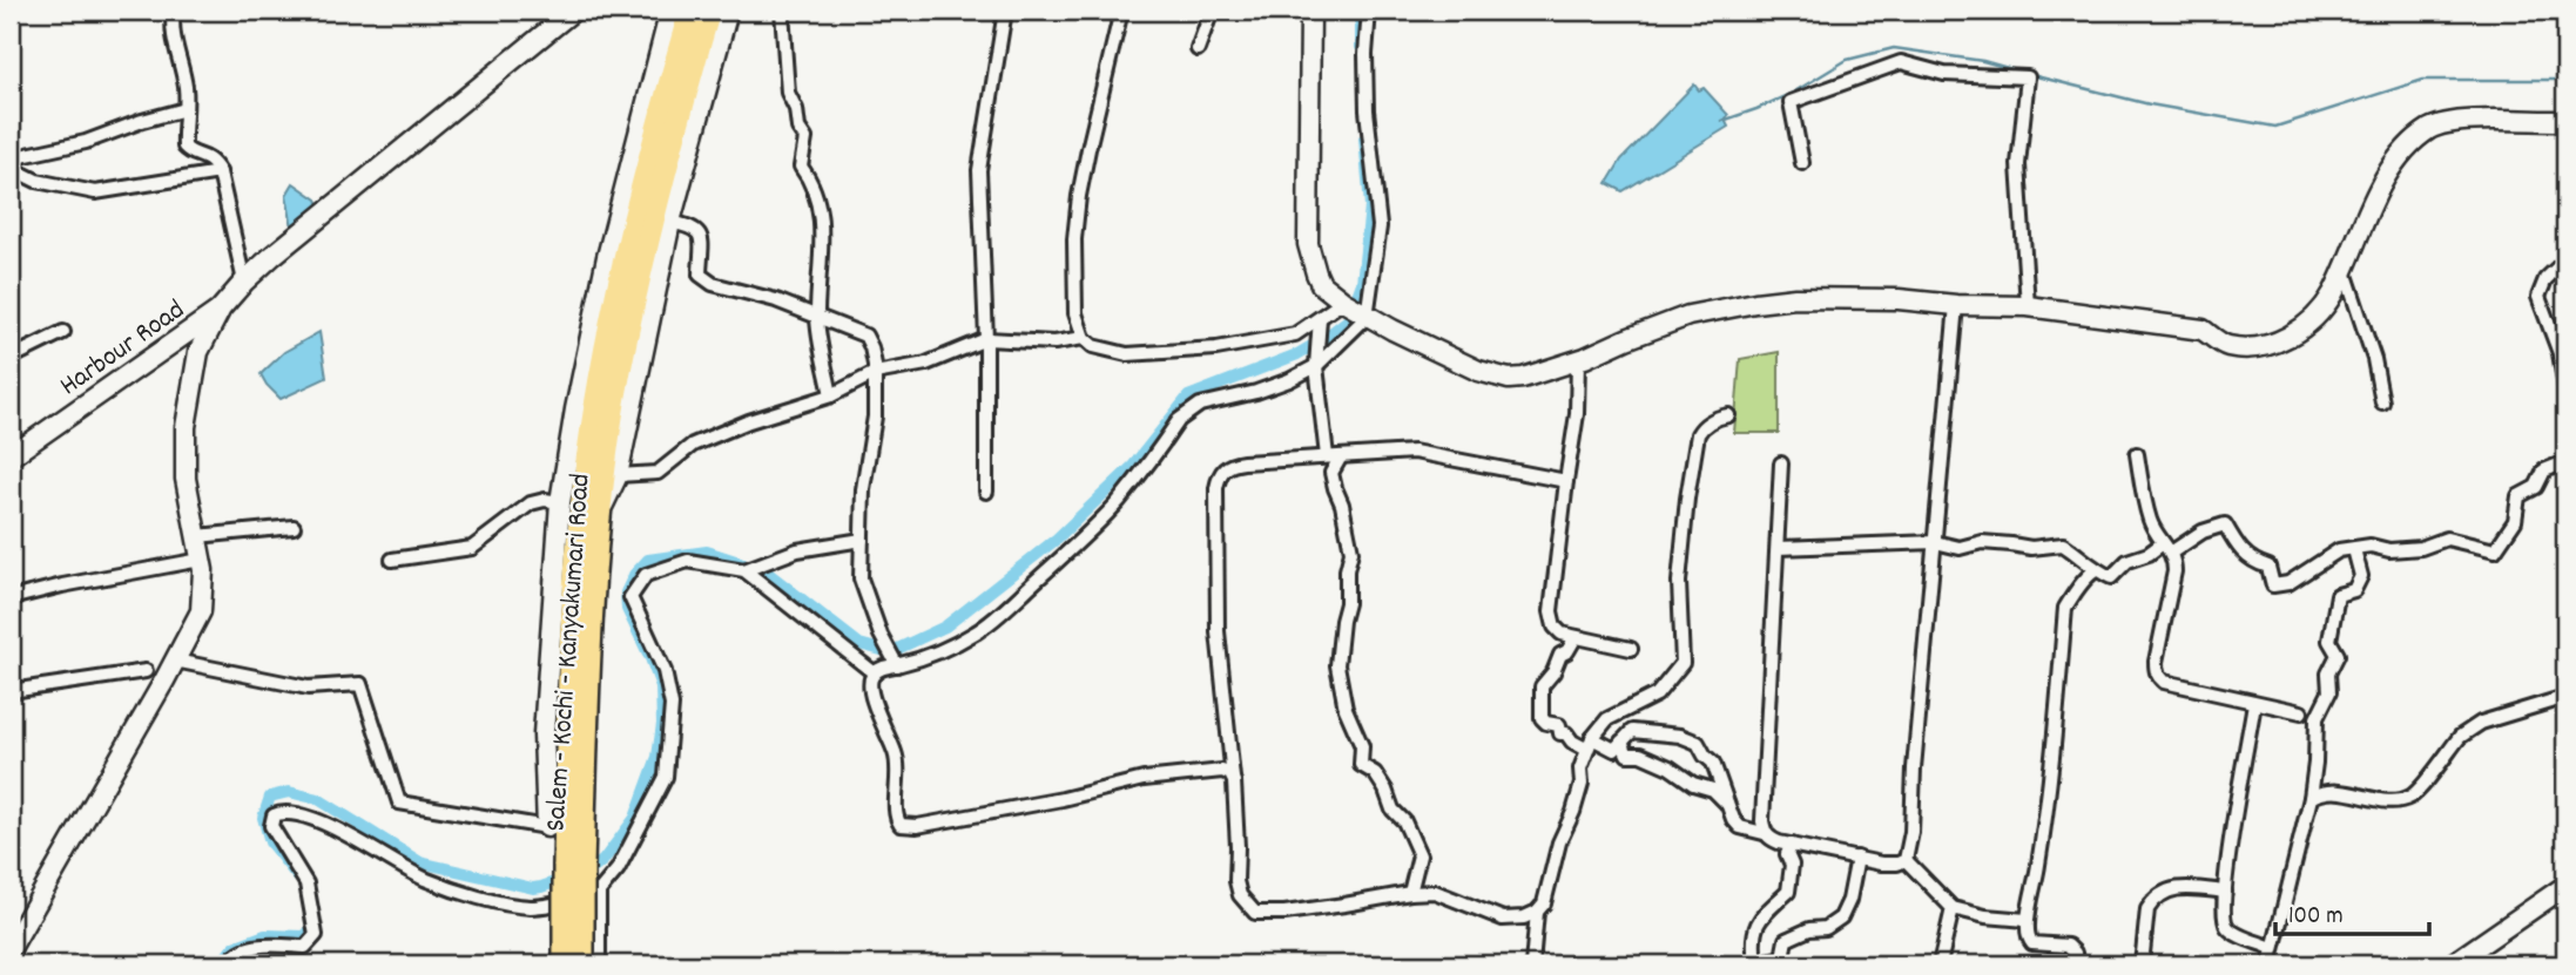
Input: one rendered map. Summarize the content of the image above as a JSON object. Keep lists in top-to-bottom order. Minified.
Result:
{"streets":{"highway":["Salem - Kochi - Kanyakumari Road"],"street":["Harbour Road"]},"scale_bar":"100 m"}
